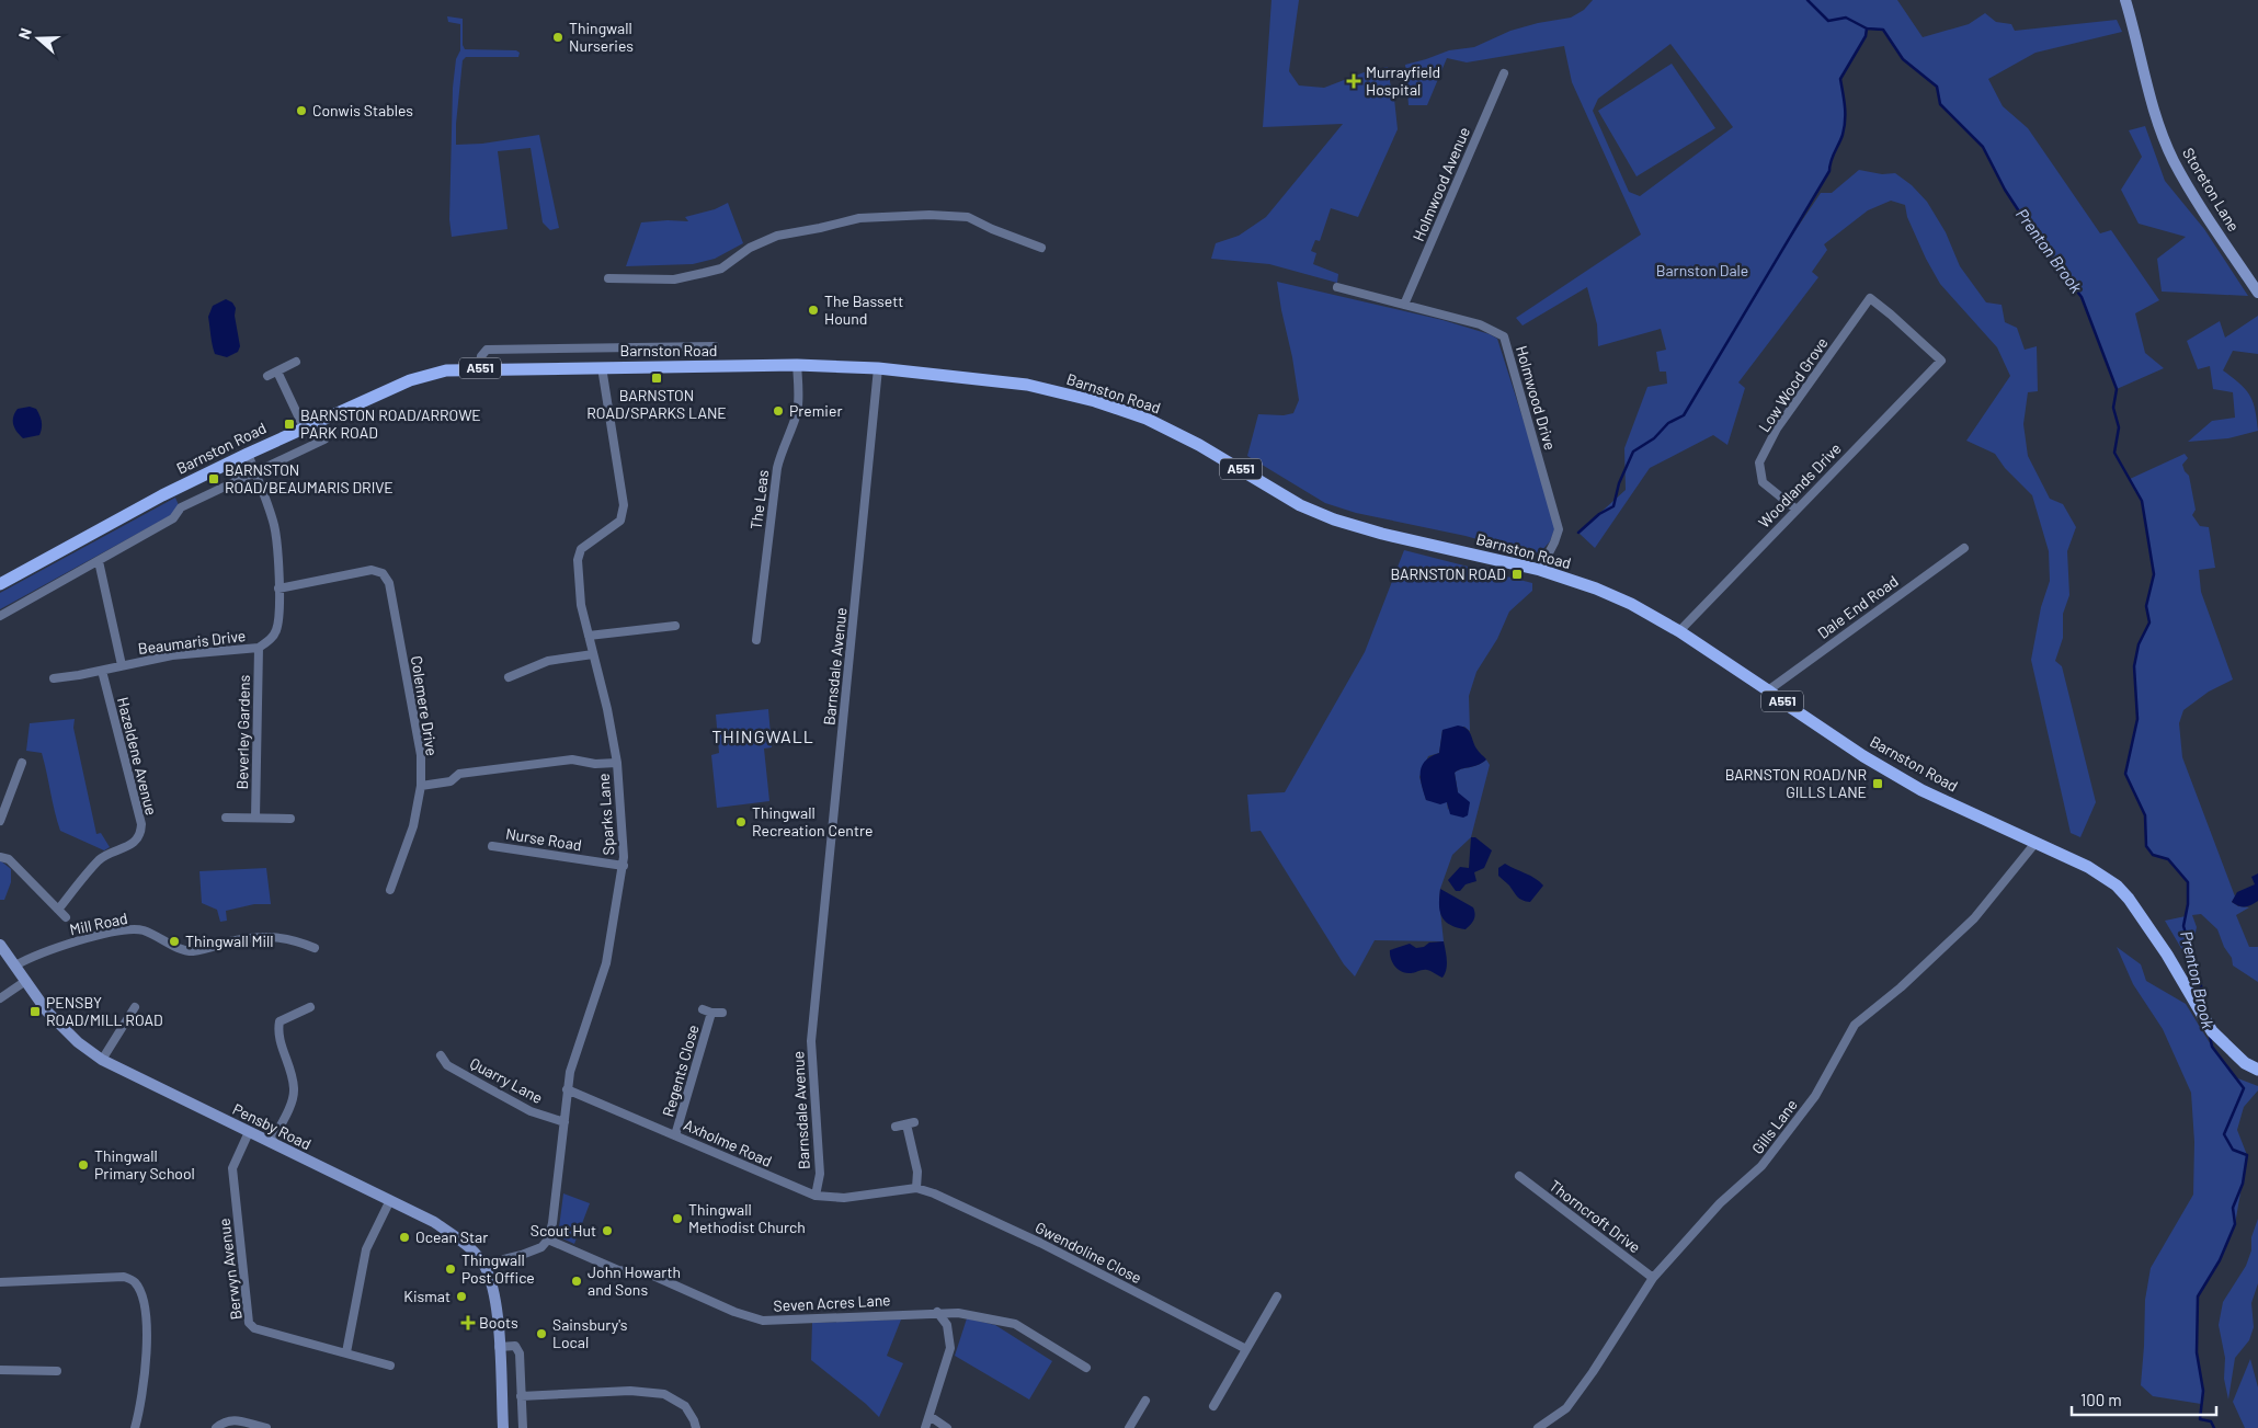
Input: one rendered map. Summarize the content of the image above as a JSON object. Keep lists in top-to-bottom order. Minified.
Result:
{"streets":{"main road":["Storeton Lane","Barnston Road","A551","Pensby Road"],"street":["Holmwood Avenue","Low Wood Grove","Holmwood Drive","Woodlands Drive","The Leas","Dale End Road","Beaumaris Drive","Barnsdale Avenue","Colemere Drive","Beverley Gardens","Hazeldene Avenue","Sparks Lane","Nurse Road","Mill Road","Regents Close","Quarry Lane","Gills Lane","Axholme Road","Thorncroft Drive","Gwendoline Close","Berwyn Avenue","Seven Acres Lane"]},"crossings":[["Holmwood Avenue","Holmwood Drive"],["Barnston Road","Holmwood Drive"],["Barnston Road","Woodlands Drive"],["Barnston Road","The Leas"],["Barnston Road","Dale End Road"],["Barnston Road","Beaumaris Drive"],["Barnston Road","Barnsdale Avenue"],["Barnston Road","Sparks Lane"],["Barnston Road","Gills Lane"],["Low Wood Grove","Woodlands Drive"],["Beaumaris Drive","Colemere Drive"],["Beaumaris Drive","Beverley Gardens"],["Beaumaris Drive","Hazeldene Avenue"],["Barnsdale Avenue","Axholme Road"],["Sparks Lane","Nurse Road"],["Sparks Lane","Quarry Lane"],["Sparks Lane","Axholme Road"],["Sparks Lane","Seven Acres Lane"],["Mill Road","Pensby Road"],["Regents Close","Axholme Road"],["Pensby Road","Berwyn Avenue"],["Gills Lane","Thorncroft Drive"],["Axholme Road","Gwendoline Close"]],"districts":["THINGWALL"],"water":["Prenton Brook"],"parks":["Barnston Dale"],"places":{"other":["Thingwall Nurseries","Conwis Stables","The Bassett Hound","Premier","Thingwall Recreation Centre","Thingwall Mill","Thingwall Primary School","Thingwall Methodist Church","Scout Hut","Ocean Star","Thingwall Post Office","John Howarth and Sons","Kismat","Sainsbury's Local"],"health":["Murrayfield Hospital","Boots"],"transit":["BARNSTON ROAD/SPARKS LANE","BARNSTON ROAD/ARROWE PARK ROAD","BARNSTON ROAD/BEAUMARIS DRIVE","BARNSTON ROAD","BARNSTON ROAD/NR GILLS LANE","PENSBY ROAD/MILL ROAD"]},"scale_bar":"100 m","north":"left"}
